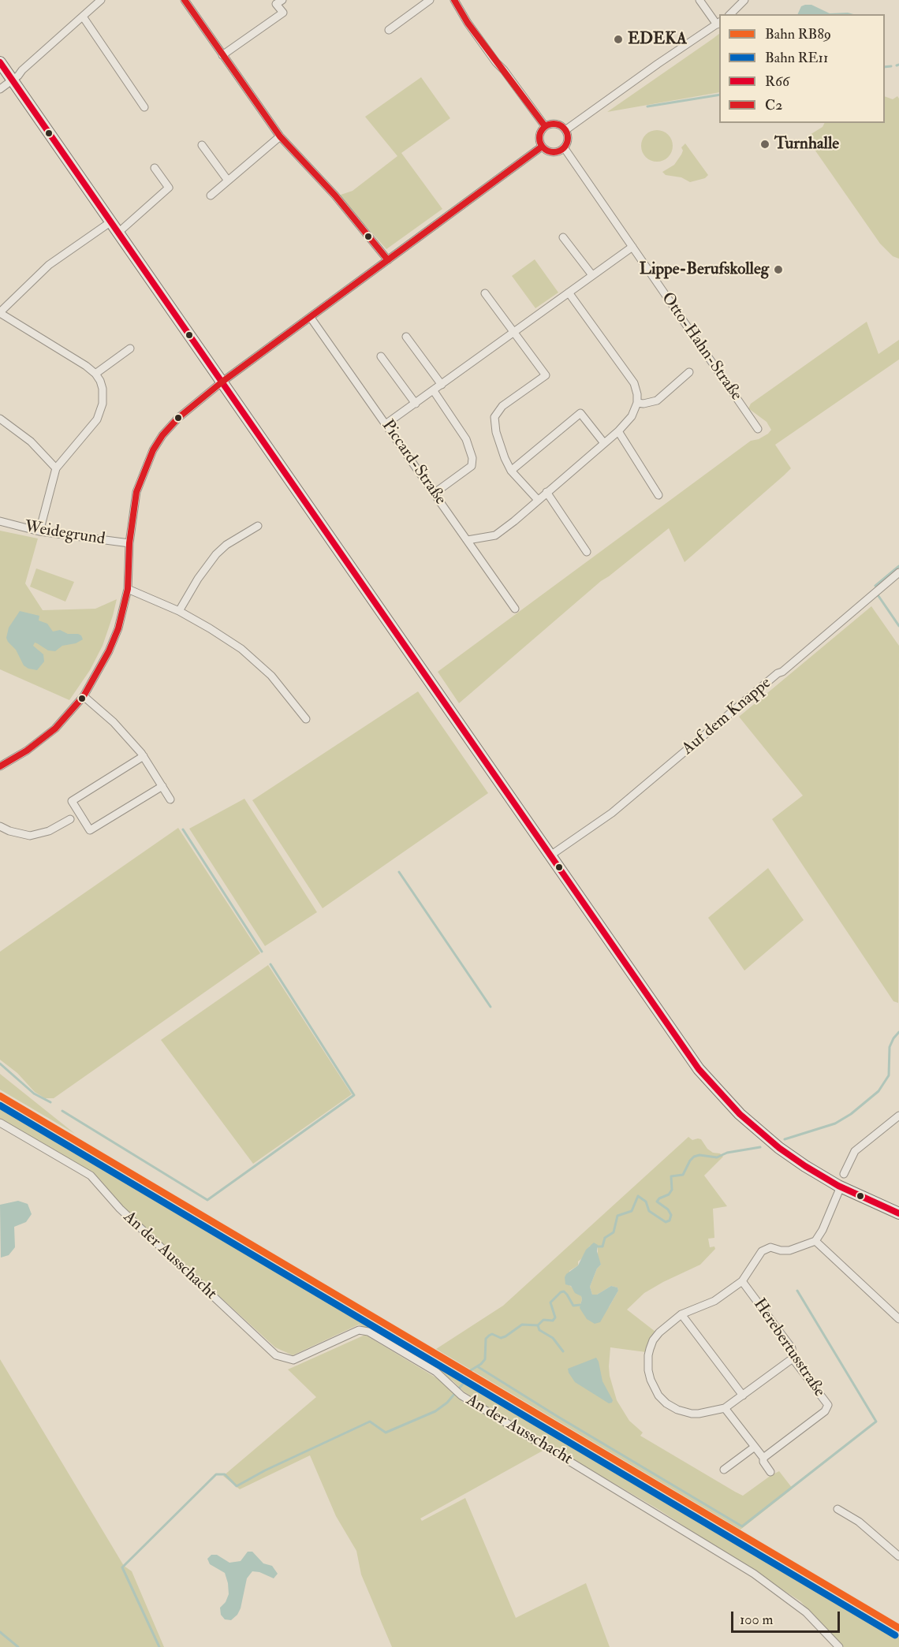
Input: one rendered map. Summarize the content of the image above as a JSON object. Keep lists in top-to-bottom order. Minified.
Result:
{"streets":{"street":["Otto-Hahn-Straße","Piccard-Straße","Weidegrund","Auf dem Knappe","An der Ausschacht","Herebertusstraße"]},"places":["EDEKA","Turnhalle","Lippe-Berufskolleg"],"lines":["transit line C2","transit line R66","rail line RB89","rail line RE11"],"legend":["Bahn RB89","Bahn RE11","R66","C2"],"scale_bar":"100 m"}
